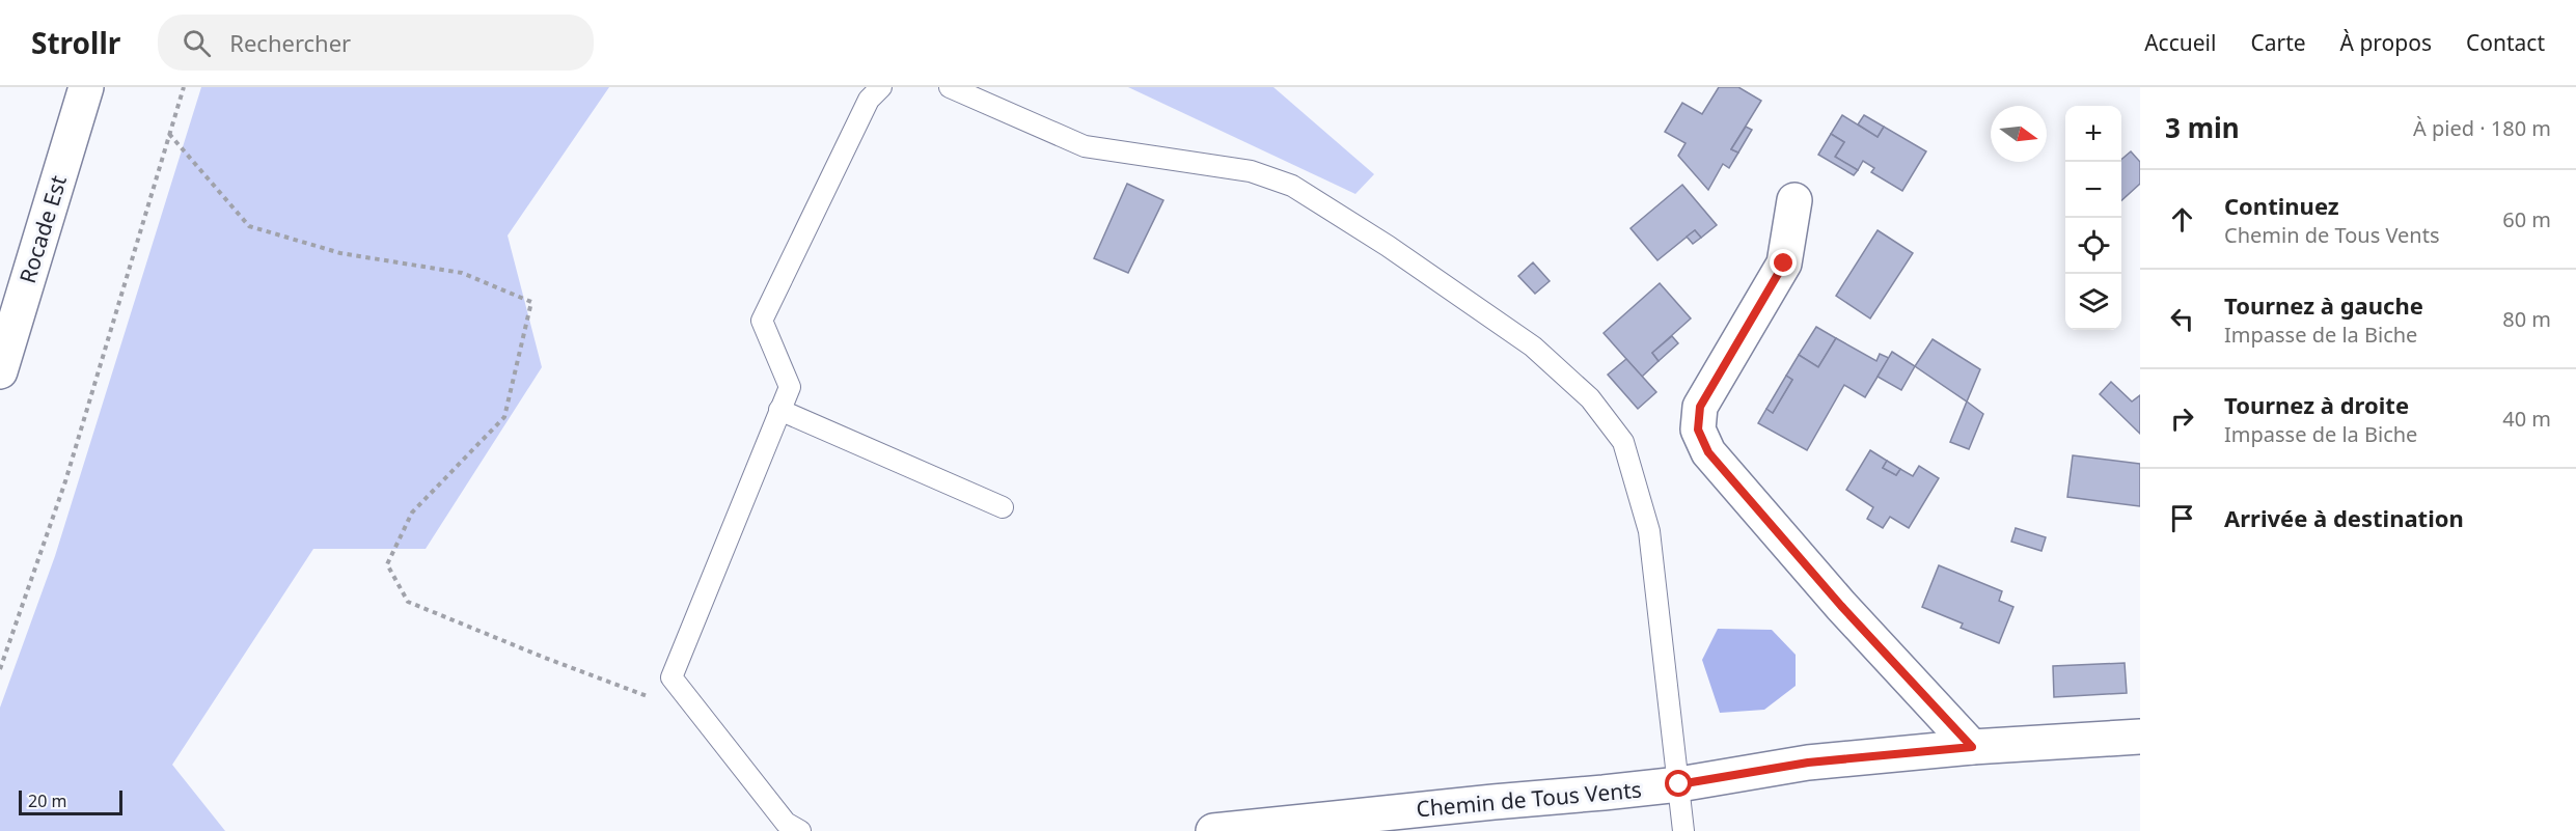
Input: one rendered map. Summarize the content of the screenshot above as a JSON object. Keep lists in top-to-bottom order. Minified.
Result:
{"streets":{"street":["Rocade Est","Chemin de Tous Vents"]},"scale_bar":"20 m","north":"right","page":{"header":"Strollr","search":"Rechercher","nav":["Accueil","Carte","À propos","Contact"],"heading":["3 min","À pied · 180 m"],"map_buttons":["+","−"],"list":[["Continuez","Chemin de Tous Vents","60 m"],["Tournez à gauche","Impasse de la Biche","80 m"],["Tournez à droite","Impasse de la Biche","40 m"],"Arrivée à destination"],"scale":"20 m"}}
